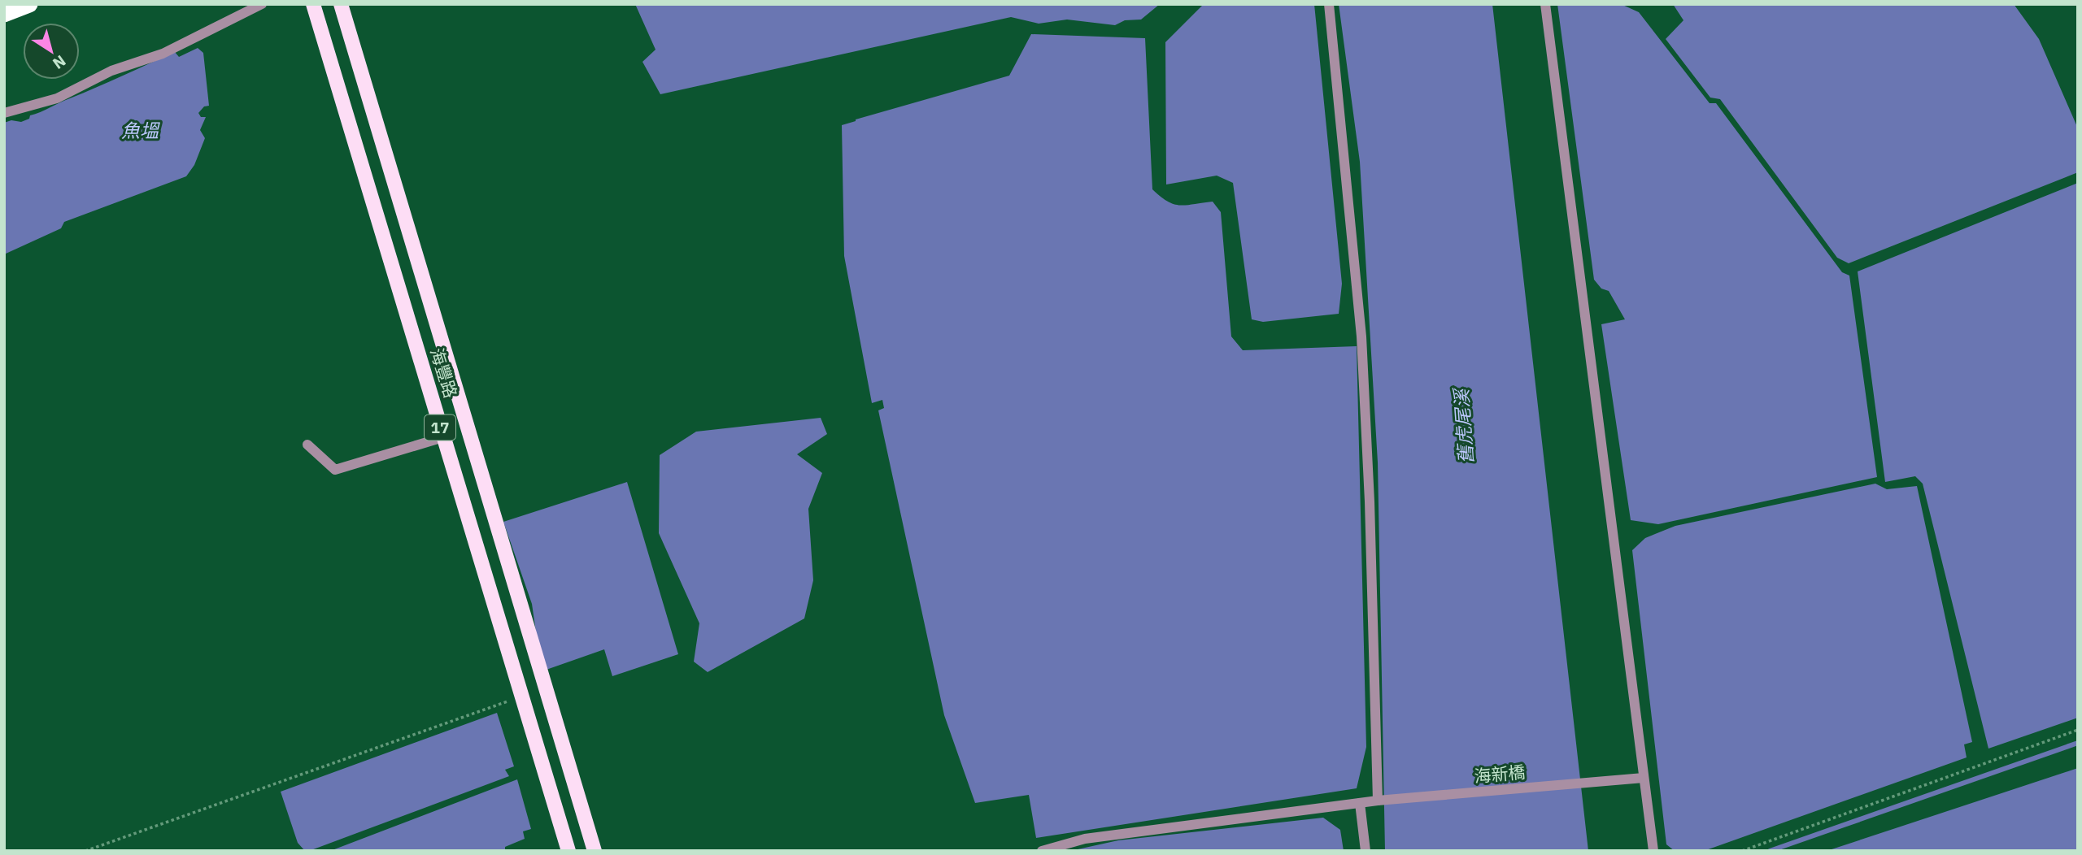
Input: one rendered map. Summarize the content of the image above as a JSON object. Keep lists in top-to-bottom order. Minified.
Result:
{"streets":{"main road":["海豐路","17"],"street":["海新橋"]},"water":["魚塭","舊虎尾溪"],"north":"bottom right"}
